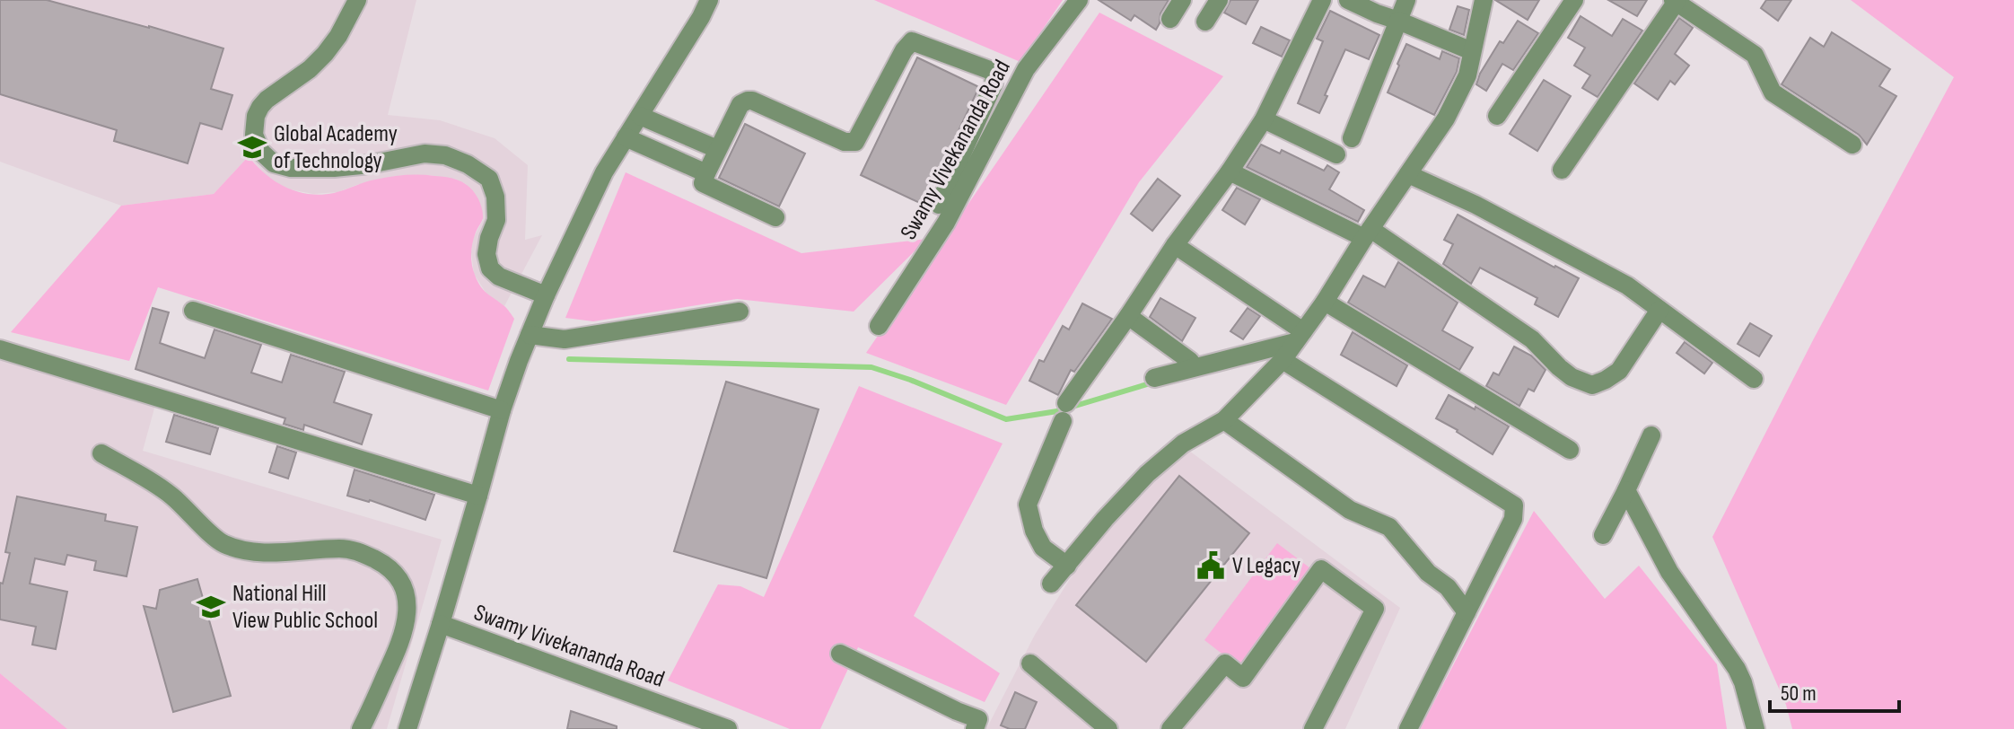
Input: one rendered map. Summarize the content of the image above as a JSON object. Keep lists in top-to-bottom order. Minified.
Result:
{"streets":{"street":["Swamy Vivekananda Road"]},"places":{"school or university":["Global Academy of Technology","National Hill View Public School"],"public building":["V Legacy"]},"scale_bar":"50 m"}
